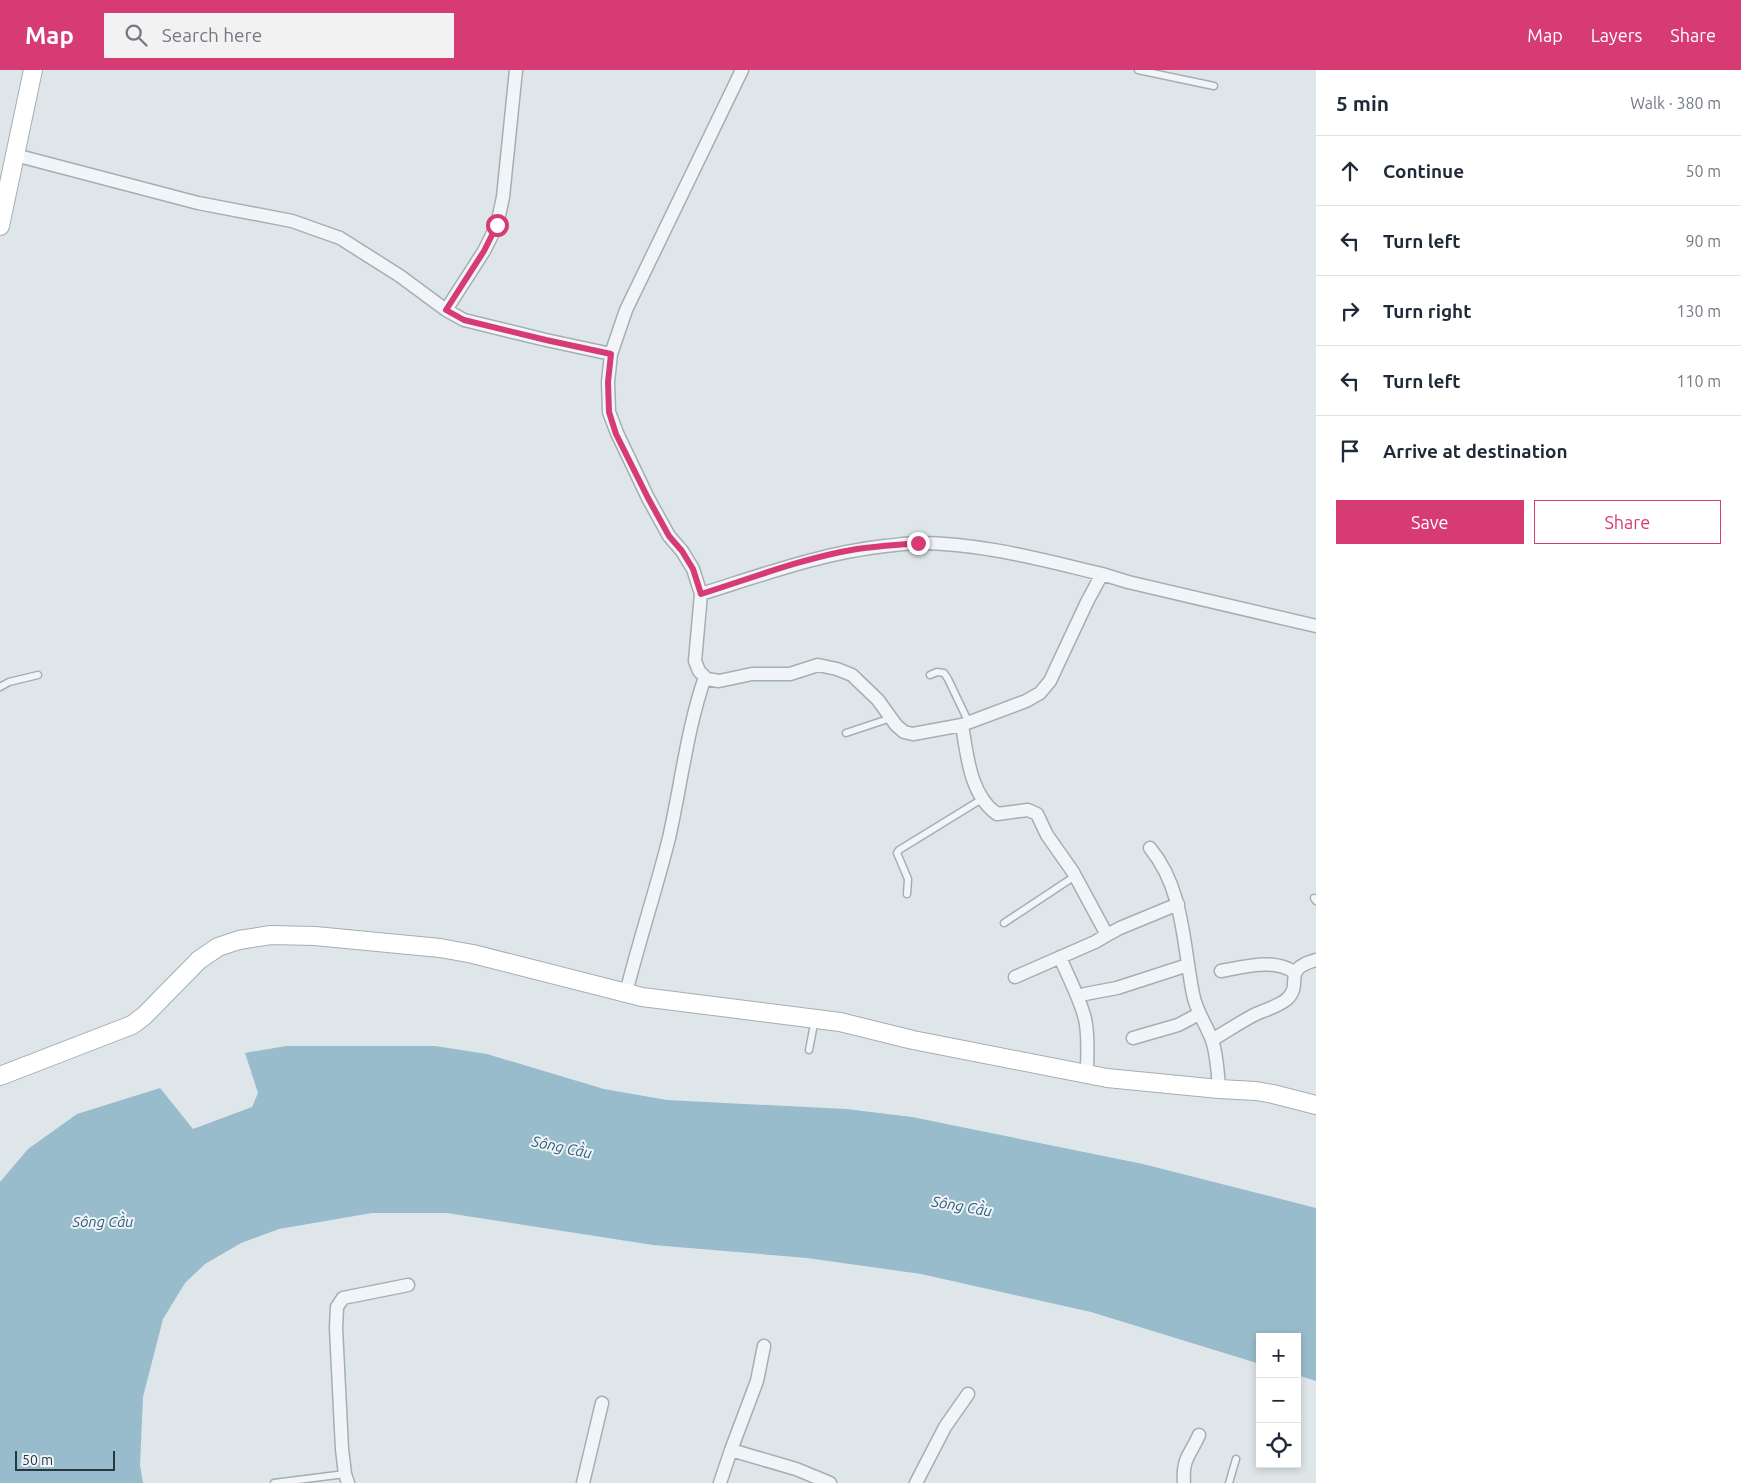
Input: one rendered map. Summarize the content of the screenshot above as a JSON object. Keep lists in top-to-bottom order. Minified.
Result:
{"water":["Sông Cầu"],"scale_bar":"50 m","page":{"header":"Map","search":"Search here","nav":["Map","Layers","Share"],"heading":["5 min","Walk · 380 m"],"list":[["Continue","50 m"],["Turn left","90 m"],["Turn right","130 m"],["Turn left","110 m"],"Arrive at destination"],"buttons":["Save","Share"],"map_buttons":["+","−"],"scale":"50 m"}}
